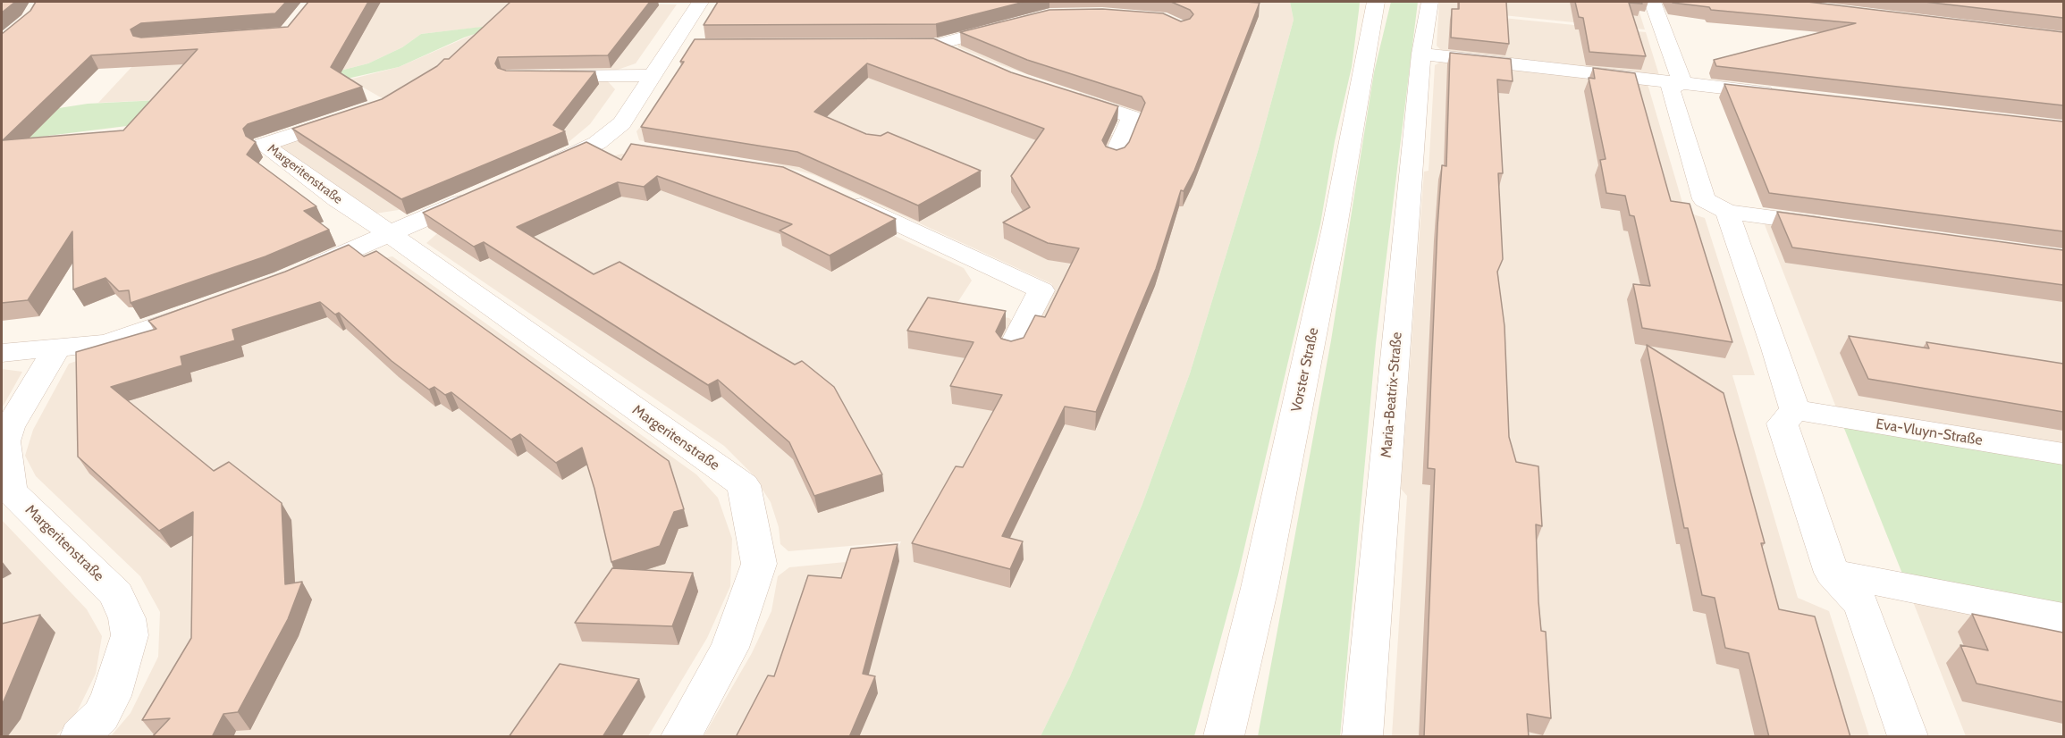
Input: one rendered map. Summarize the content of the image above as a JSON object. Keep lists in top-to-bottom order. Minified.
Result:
{"streets":{"street":["Margeritenstraße","Vorster Straße","Maria-Beatrix-Straße","Eva-Vluyn-Straße"]}}
